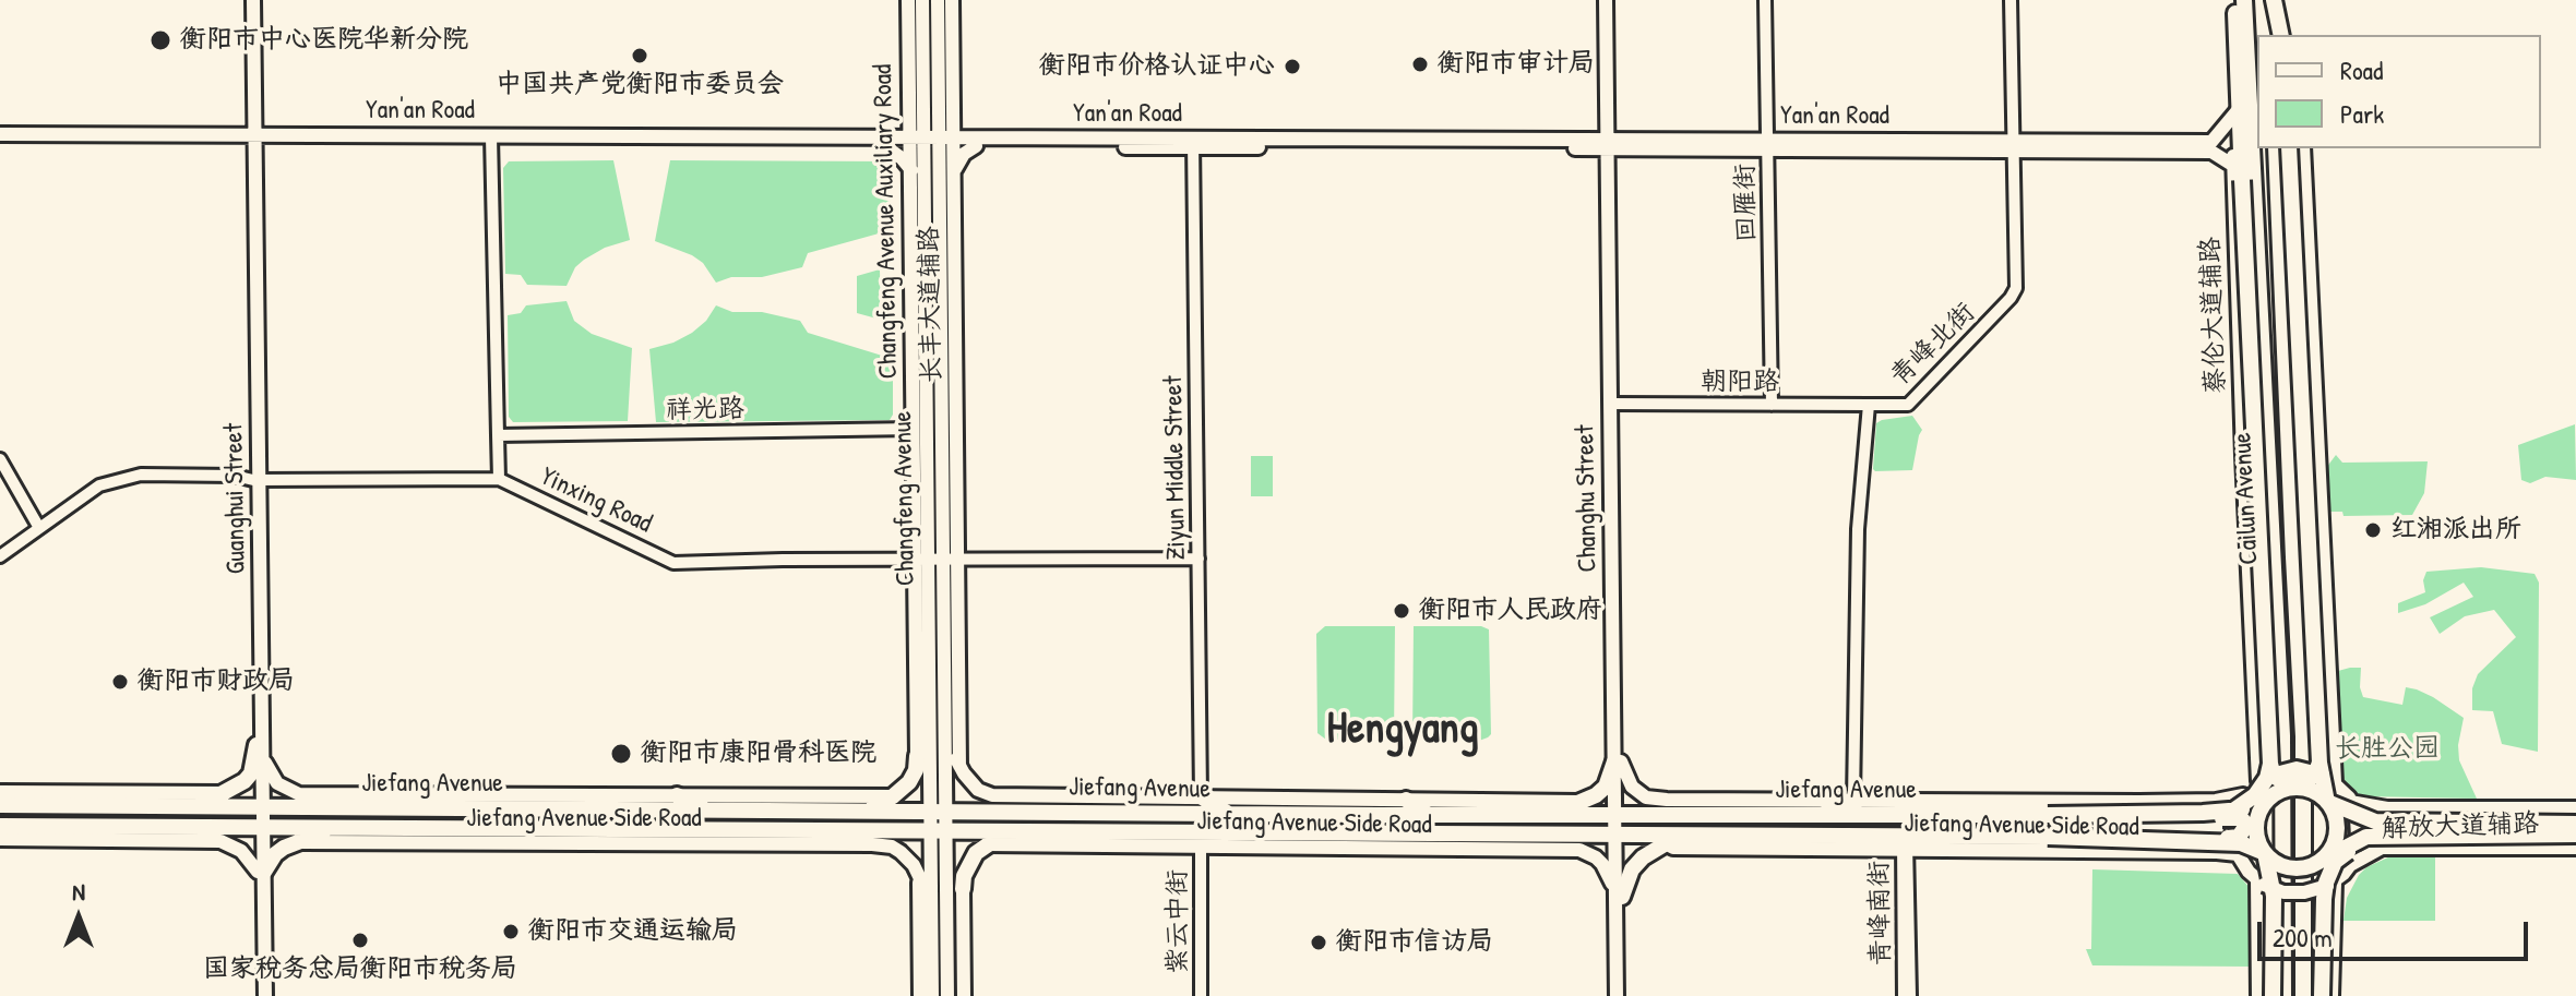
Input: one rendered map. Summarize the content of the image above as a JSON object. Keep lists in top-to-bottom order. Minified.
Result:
{"streets":{"highway":["Cailun Avenue","Jiefang Avenue"],"main road":["Yan'an Road","Changfeng Avenue Auxiliary Road","长丰大道辅路","蔡伦大道辅路","Guanghui Street","Changfeng Avenue","Changhu Street","Jiefang Avenue Side Road","解放大道辅路"],"street":["回雁街","青峰北街","朝阳路","祥光路","Ziyun Middle Street","Yinxing Road","青峰南街","紫云中街"]},"crossings":[["Yan'an Road","回雁街"],["Yan'an Road","Changfeng Avenue Auxiliary Road"],["Yan'an Road","长丰大道辅路"],["Yan'an Road","蔡伦大道辅路"],["Yan'an Road","青峰北街"],["Yan'an Road","Ziyun Middle Street"],["Yan'an Road","Guanghui Street"],["Yan'an Road","Changfeng Avenue"],["Yan'an Road","Changhu Street"],["回雁街","朝阳路"],["Changfeng Avenue Auxiliary Road","长丰大道辅路"],["Changfeng Avenue Auxiliary Road","祥光路"],["Changfeng Avenue Auxiliary Road","Changfeng Avenue"],["Changfeng Avenue Auxiliary Road","Yinxing Road"],["长丰大道辅路","Changfeng Avenue"],["长丰大道辅路","Yinxing Road"],["长丰大道辅路","Jiefang Avenue Side Road"],["青峰北街","朝阳路"],["青峰北街","Jiefang Avenue"],["青峰北街","Jiefang Avenue Side Road"],["朝阳路","Changhu Street"],["Ziyun Middle Street","Yinxing Road"],["Ziyun Middle Street","Jiefang Avenue Side Road"],["Guanghui Street","Yinxing Road"],["Guanghui Street","Jiefang Avenue"],["Guanghui Street","Jiefang Avenue Side Road"],["Changfeng Avenue","Yinxing Road"],["Changfeng Avenue","Jiefang Avenue"],["Changhu Street","Jiefang Avenue"],["Changhu Street","Jiefang Avenue Side Road"],["Jiefang Avenue","Jiefang Avenue Side Road"],["Jiefang Avenue","青峰南街"],["Jiefang Avenue","紫云中街"],["Jiefang Avenue Side Road","青峰南街"],["Jiefang Avenue Side Road","紫云中街"]],"districts":["Hengyang"],"parks":["长胜公园"],"places":["衡阳市中心医院华新分院","中国共产党衡阳市委员会","衡阳市审计局","衡阳市价格认证中心","红湘派出所","衡阳市人民政府","衡阳市财政局","衡阳市康阳骨科医院","衡阳市交通运输局","国家税务总局衡阳市税务局","衡阳市信访局"],"legend":["Road","Park"],"scale_bar":"200 m","north":"top"}
